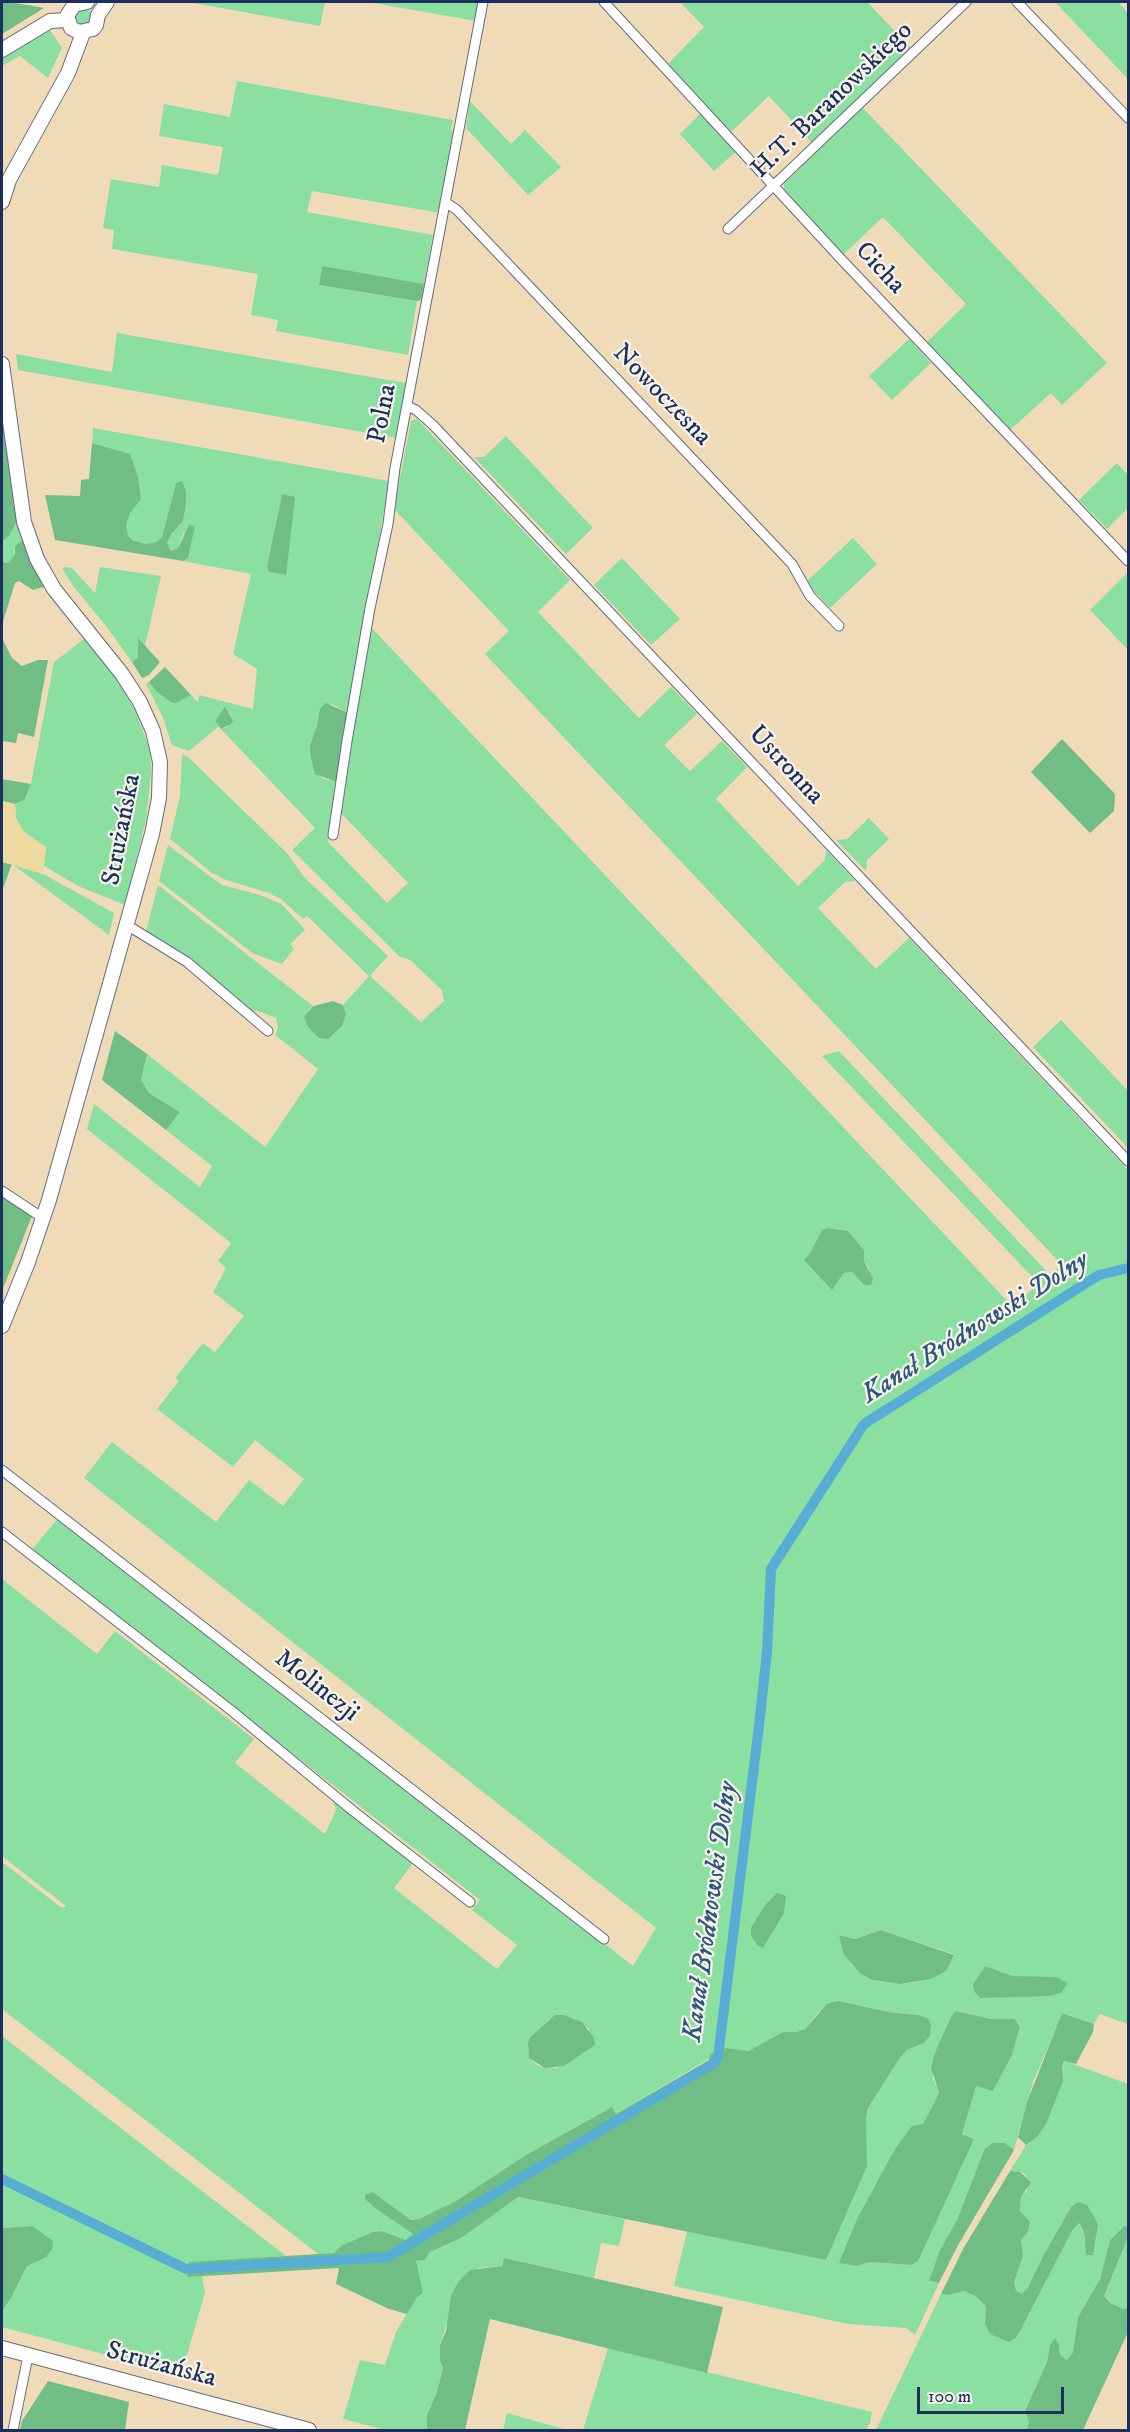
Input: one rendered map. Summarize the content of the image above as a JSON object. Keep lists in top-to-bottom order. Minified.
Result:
{"streets":{"main road":["Strużańska"],"street":["H.T. Baranowskiego","Cicha","Nowoczesna","Polna","Ustronna","Molinezji"]},"crossings":[["H.T. Baranowskiego","Cicha"],["Nowoczesna","Polna"],["Polna","Ustronna"]],"water":["Kanał Bródnowski Dolny"],"scale_bar":"100 m"}
